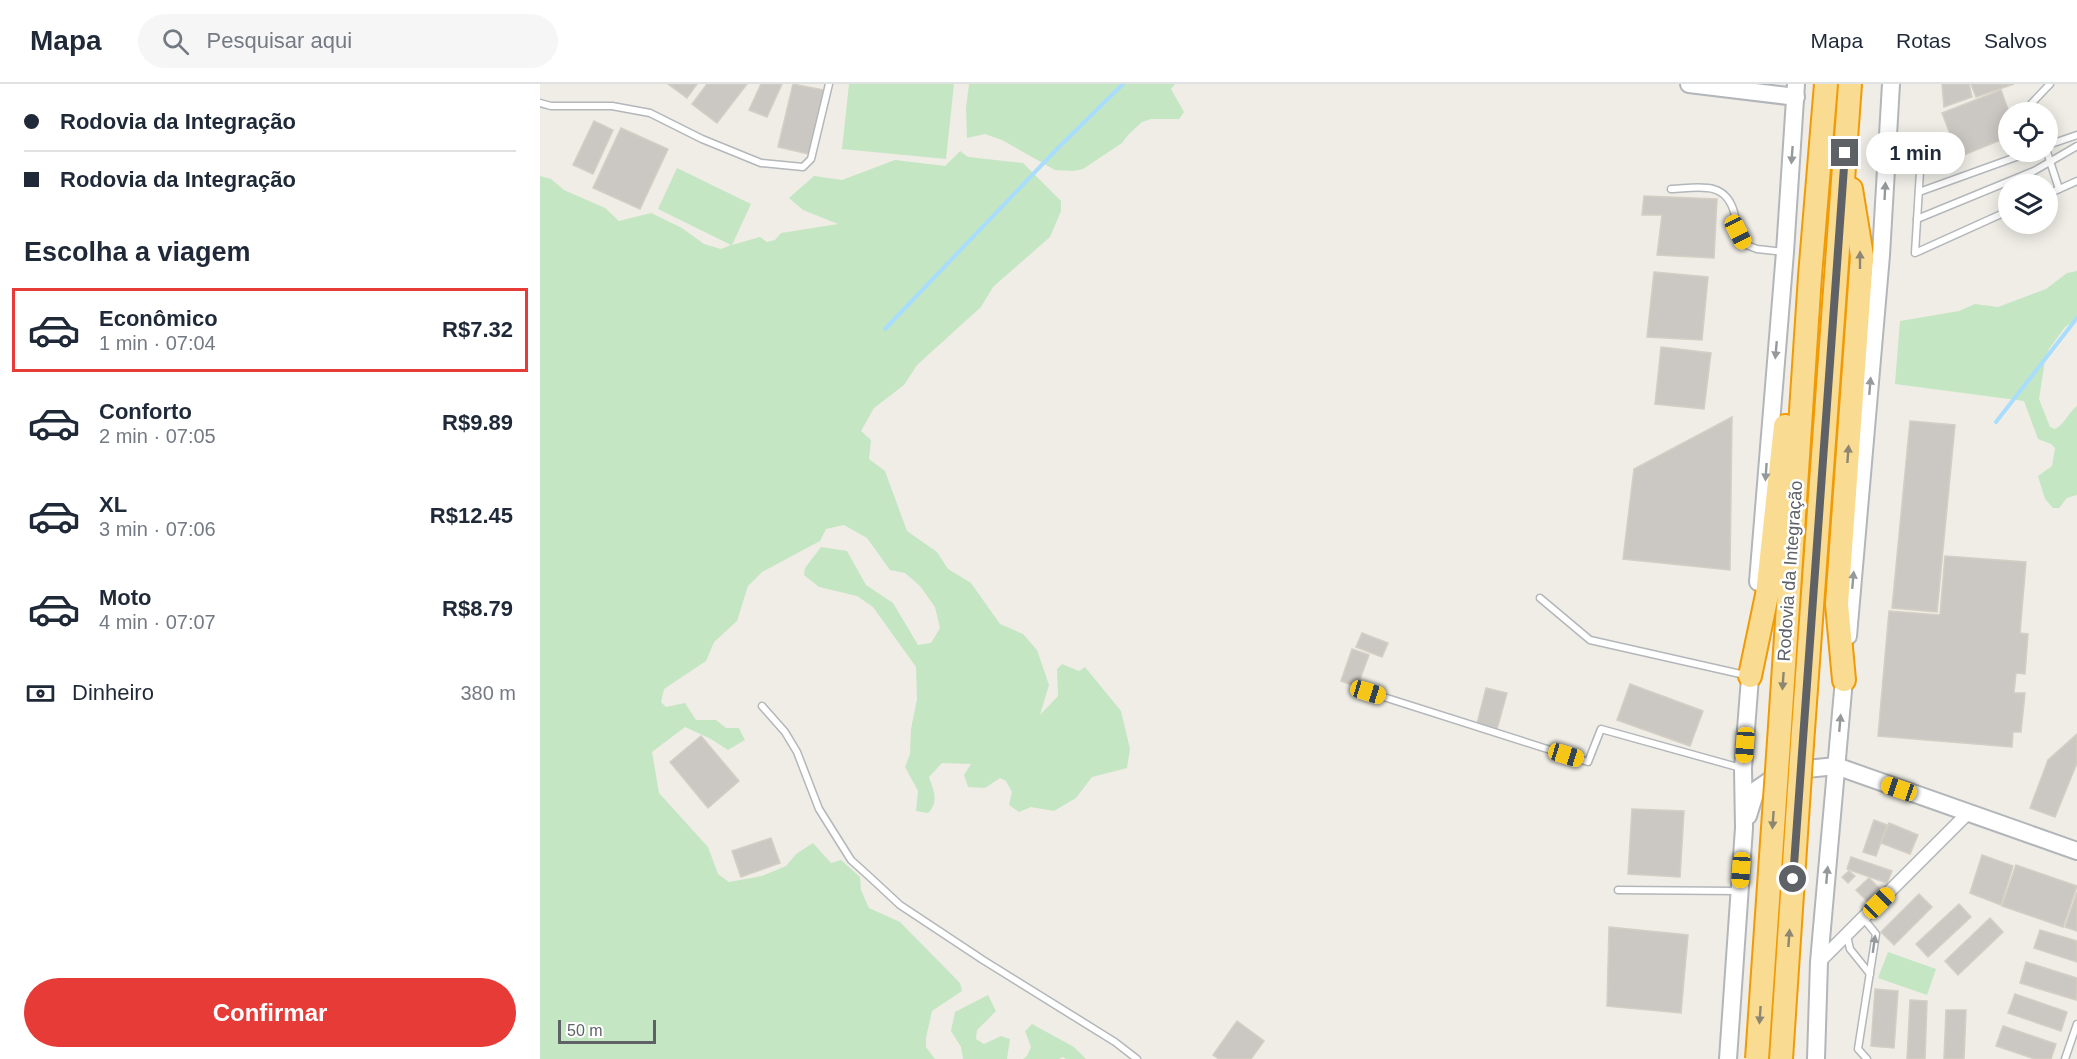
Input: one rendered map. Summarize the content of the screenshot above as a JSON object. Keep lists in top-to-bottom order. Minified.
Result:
{"streets":{"highway":["Rodovia da Integração"]},"scale_bar":"50 m","page":{"header":"Mapa","search":"Pesquisar aqui","nav":["Mapa","Rotas","Salvos"],"banner":["Rodovia da Integração","Rodovia da Integração"],"bubble":"1 min","heading":"Escolha a viagem","list":[{"name":"Econômico","note":"1 min · 07:04","value":"R$7.32"},{"name":"Conforto","note":"2 min · 07:05","value":"R$9.89"},{"name":"XL","note":"3 min · 07:06","value":"R$12.45"},{"name":"Moto","note":"4 min · 07:07","value":"R$8.79"}],"pay":["Dinheiro","380 m"],"buttons":"Confirmar","scale":"50 m"}}
